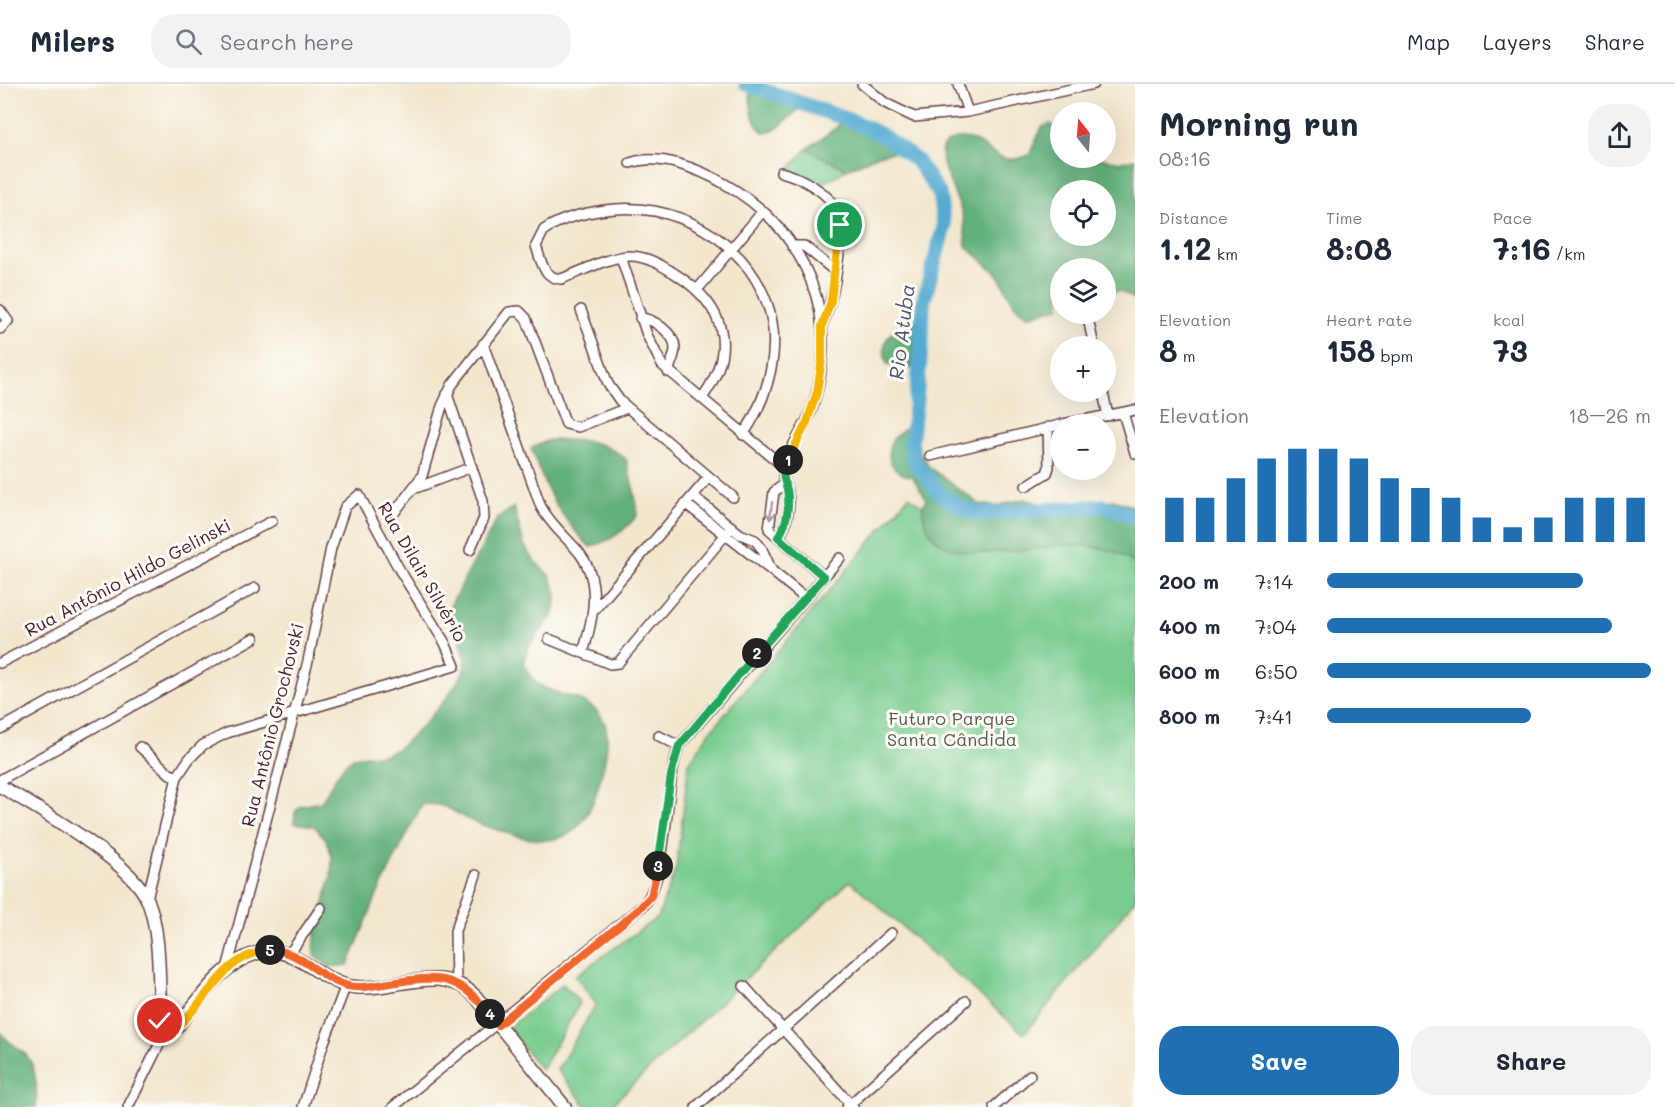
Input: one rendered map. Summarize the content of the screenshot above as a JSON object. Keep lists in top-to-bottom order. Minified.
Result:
{"streets":{"street":["Rua Dilair Silvério","Rua Antônio Hildo Gelinski","Rua Antônio Grochovski"]},"crossings":[["Rua Dilair Silvério","Rua Antônio Grochovski"]],"water":["Rio Atuba"],"parks":["Futuro Parque Santa Cândida"],"north":"top","page":{"header":"Milers","search":"Search here","nav":["Map","Layers","Share"],"heading":["Morning run","08:16"],"map_buttons":["+","−"],"stats":[["Distance","1.12 km"],["Time","8:08"],["Pace","7:16 /km"],["Elevation","8 m"],["Heart rate","158 bpm"],["kcal","73"]],"chart":["Elevation","18–26 m"],"pins":["1","2","3","5","4"],"list":[{"name":"200 m","note":"7:14"},{"name":"400 m","note":"7:04"},{"name":"600 m","note":"6:50"},{"name":"800 m","note":"7:41"}],"buttons":["Save","Share"]}}
